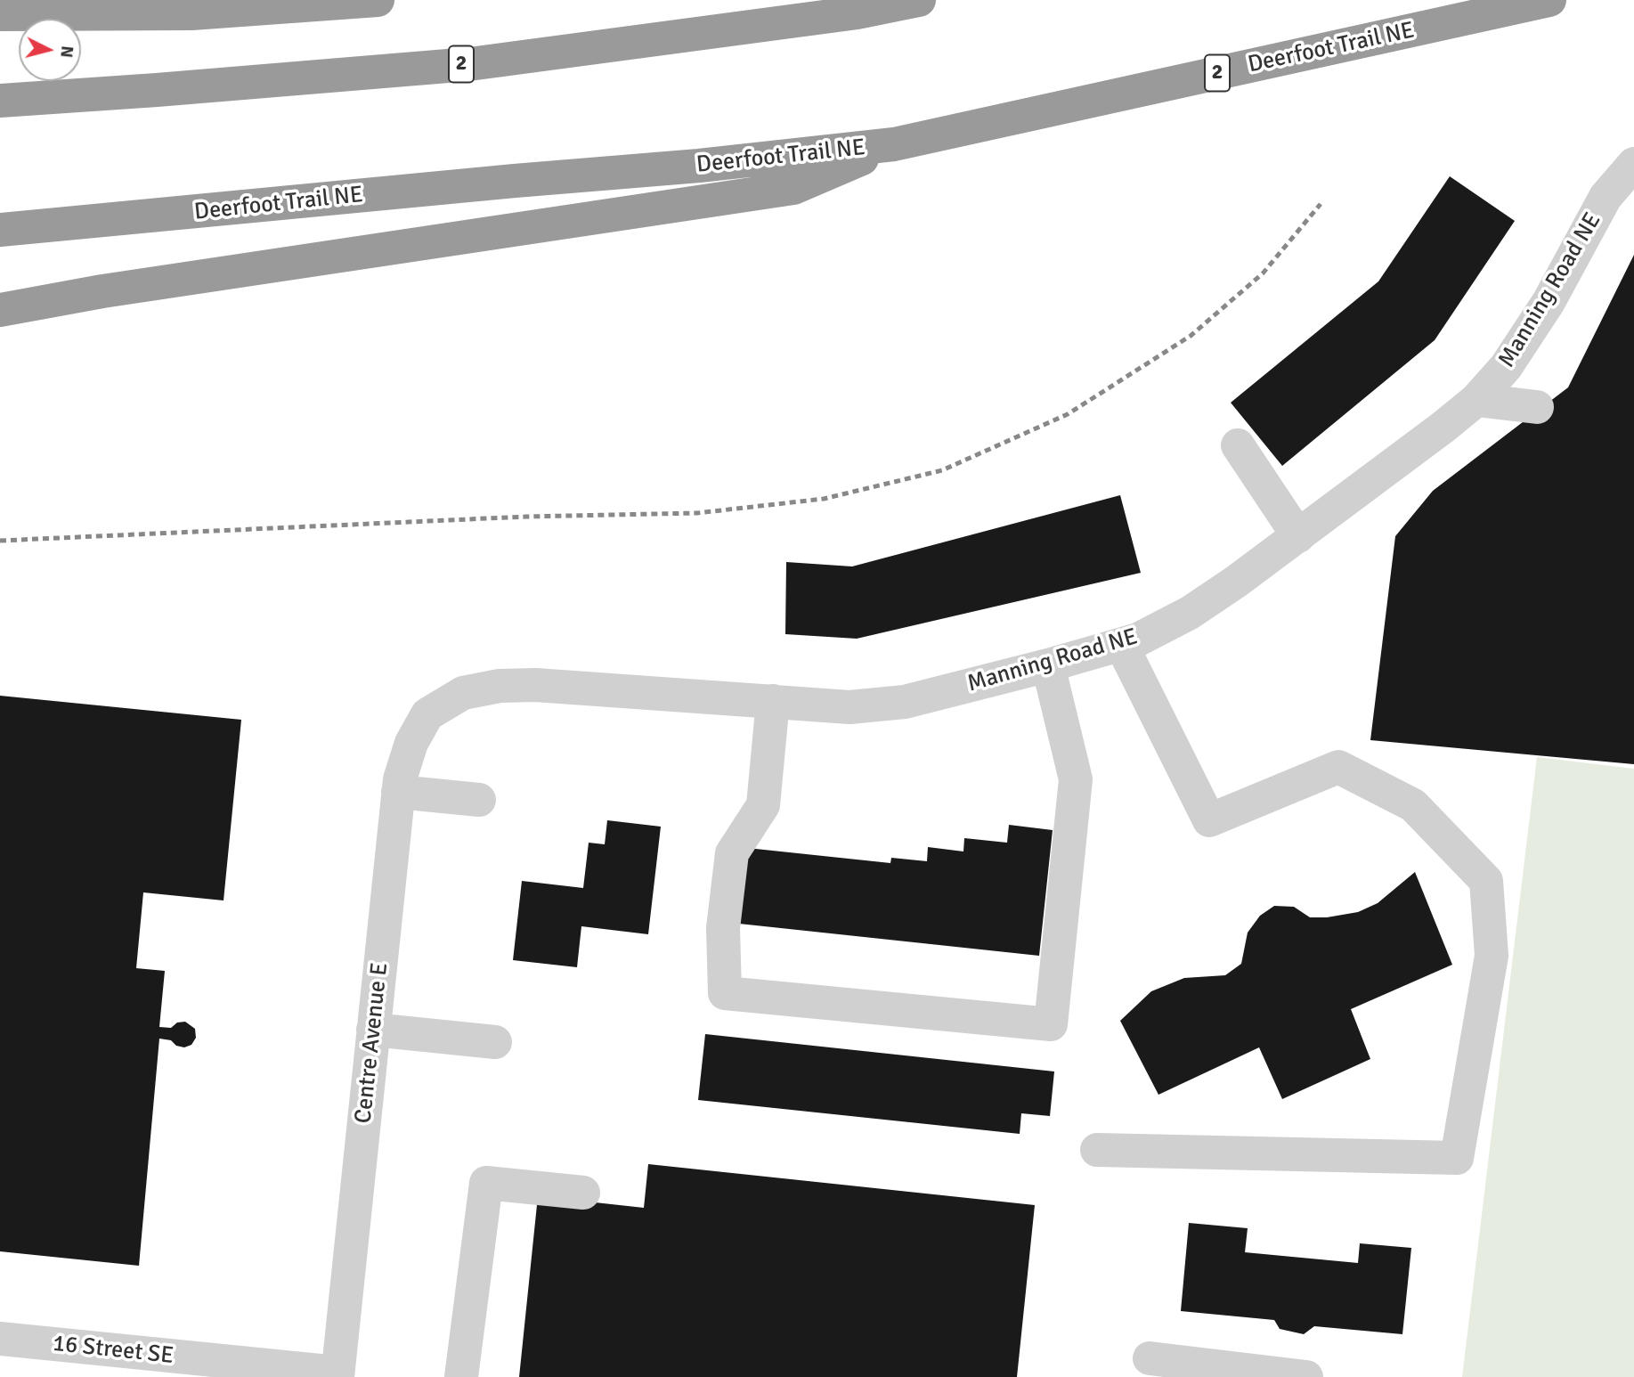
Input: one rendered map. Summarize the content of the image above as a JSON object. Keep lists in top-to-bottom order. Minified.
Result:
{"streets":{"highway":["Deerfoot Trail NE","2"],"street":["Manning Road NE","Centre Avenue E","16 Street SE"]},"crossings":[["Manning Road NE","Centre Avenue E"],["Centre Avenue E","16 Street SE"]],"north":"right"}
